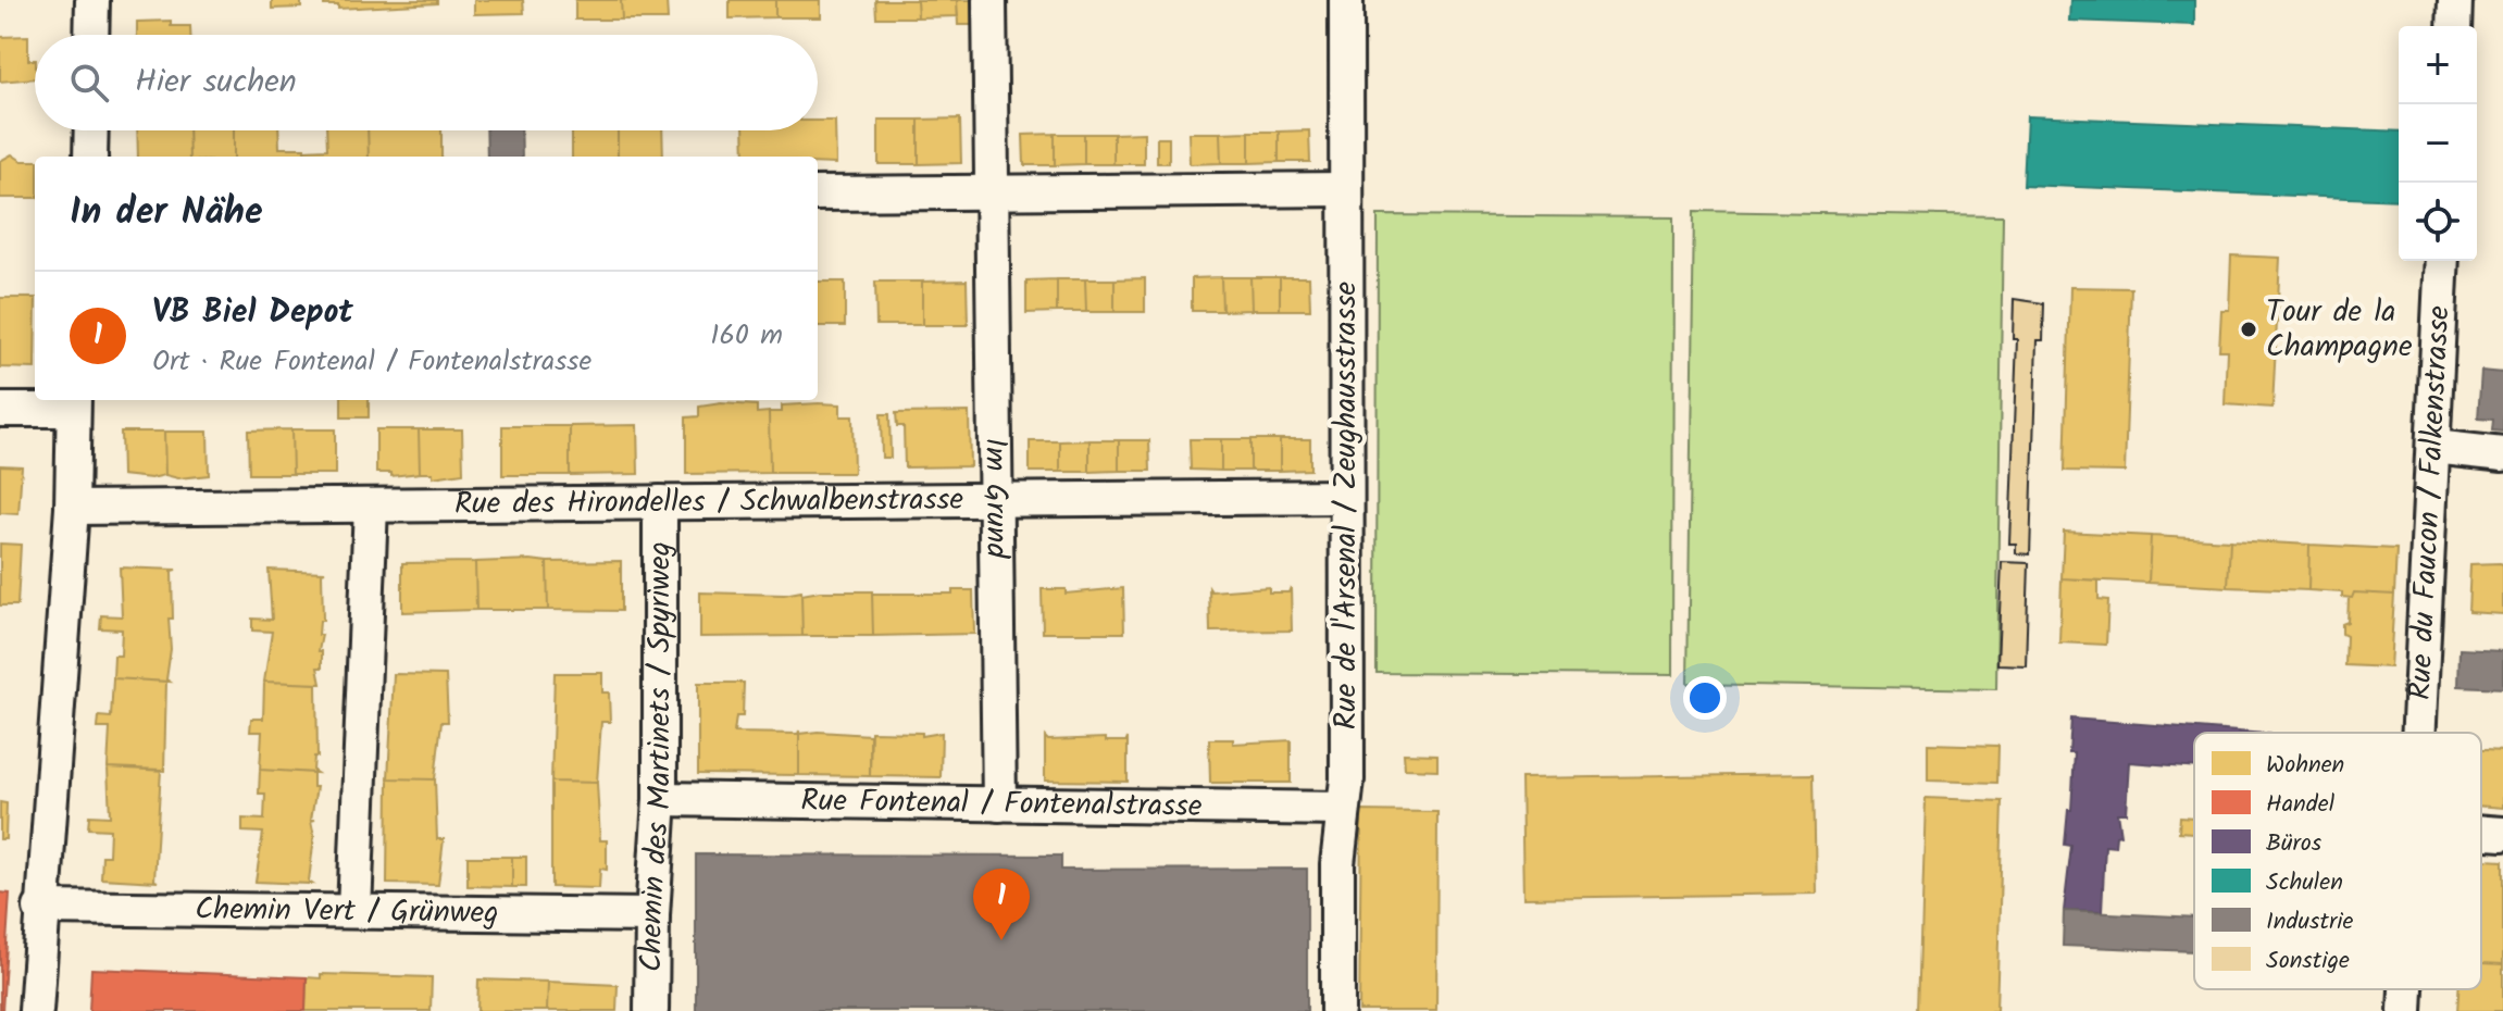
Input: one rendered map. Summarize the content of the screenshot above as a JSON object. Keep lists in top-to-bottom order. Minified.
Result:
{"streets":{"street":["Im Grund","Rue des Hirondelles / Schwalbenstrasse","Rue du Faucon / Falkenstrasse","Rue de l'Arsenal / Zeughausstrasse","Chemin des Martinets / Spyriweg","Rue Fontenal / Fontenalstrasse","Chemin Vert / Grünweg"]},"crossings":[["Im Grund","Rue des Hirondelles / Schwalbenstrasse"],["Im Grund","Rue Fontenal / Fontenalstrasse"],["Rue des Hirondelles / Schwalbenstrasse","Rue de l'Arsenal / Zeughausstrasse"],["Rue des Hirondelles / Schwalbenstrasse","Chemin des Martinets / Spyriweg"],["Rue de l'Arsenal / Zeughausstrasse","Rue Fontenal / Fontenalstrasse"],["Chemin des Martinets / Spyriweg","Rue Fontenal / Fontenalstrasse"],["Chemin des Martinets / Spyriweg","Chemin Vert / Grünweg"]],"places":["Tour de la Champagne"],"legend":["Wohnen","Handel","Büros","Schulen","Industrie","Sonstige"],"page":{"map_buttons":["+","−"],"search":"Hier suchen","heading":"In der Nähe","list":[{"mark":"1","name":"VB Biel Depot","note":"Ort · Rue Fontenal / Fontenalstrasse","value":"160 m"}],"pins":"1"}}
